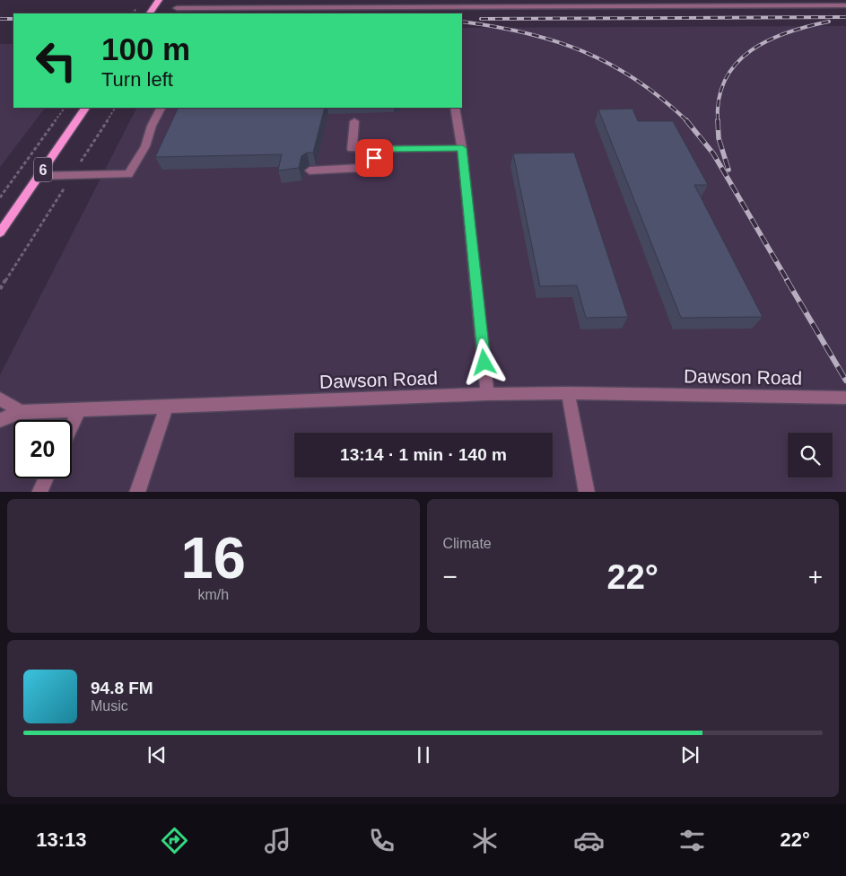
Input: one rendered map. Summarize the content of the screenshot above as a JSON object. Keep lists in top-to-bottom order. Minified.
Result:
{"streets":{"main road":["6"],"street":["Dawson Road"]},"page":{"turn":["100 m","Turn left"],"limit":"20","trip":"13:14 · 1 min · 140 m","tile":[["16","km/h"],"Climate"],"heat":["−","22°","+"],"song":["94.8 FM","Music"],"tabs":["13:13","22°"]}}
